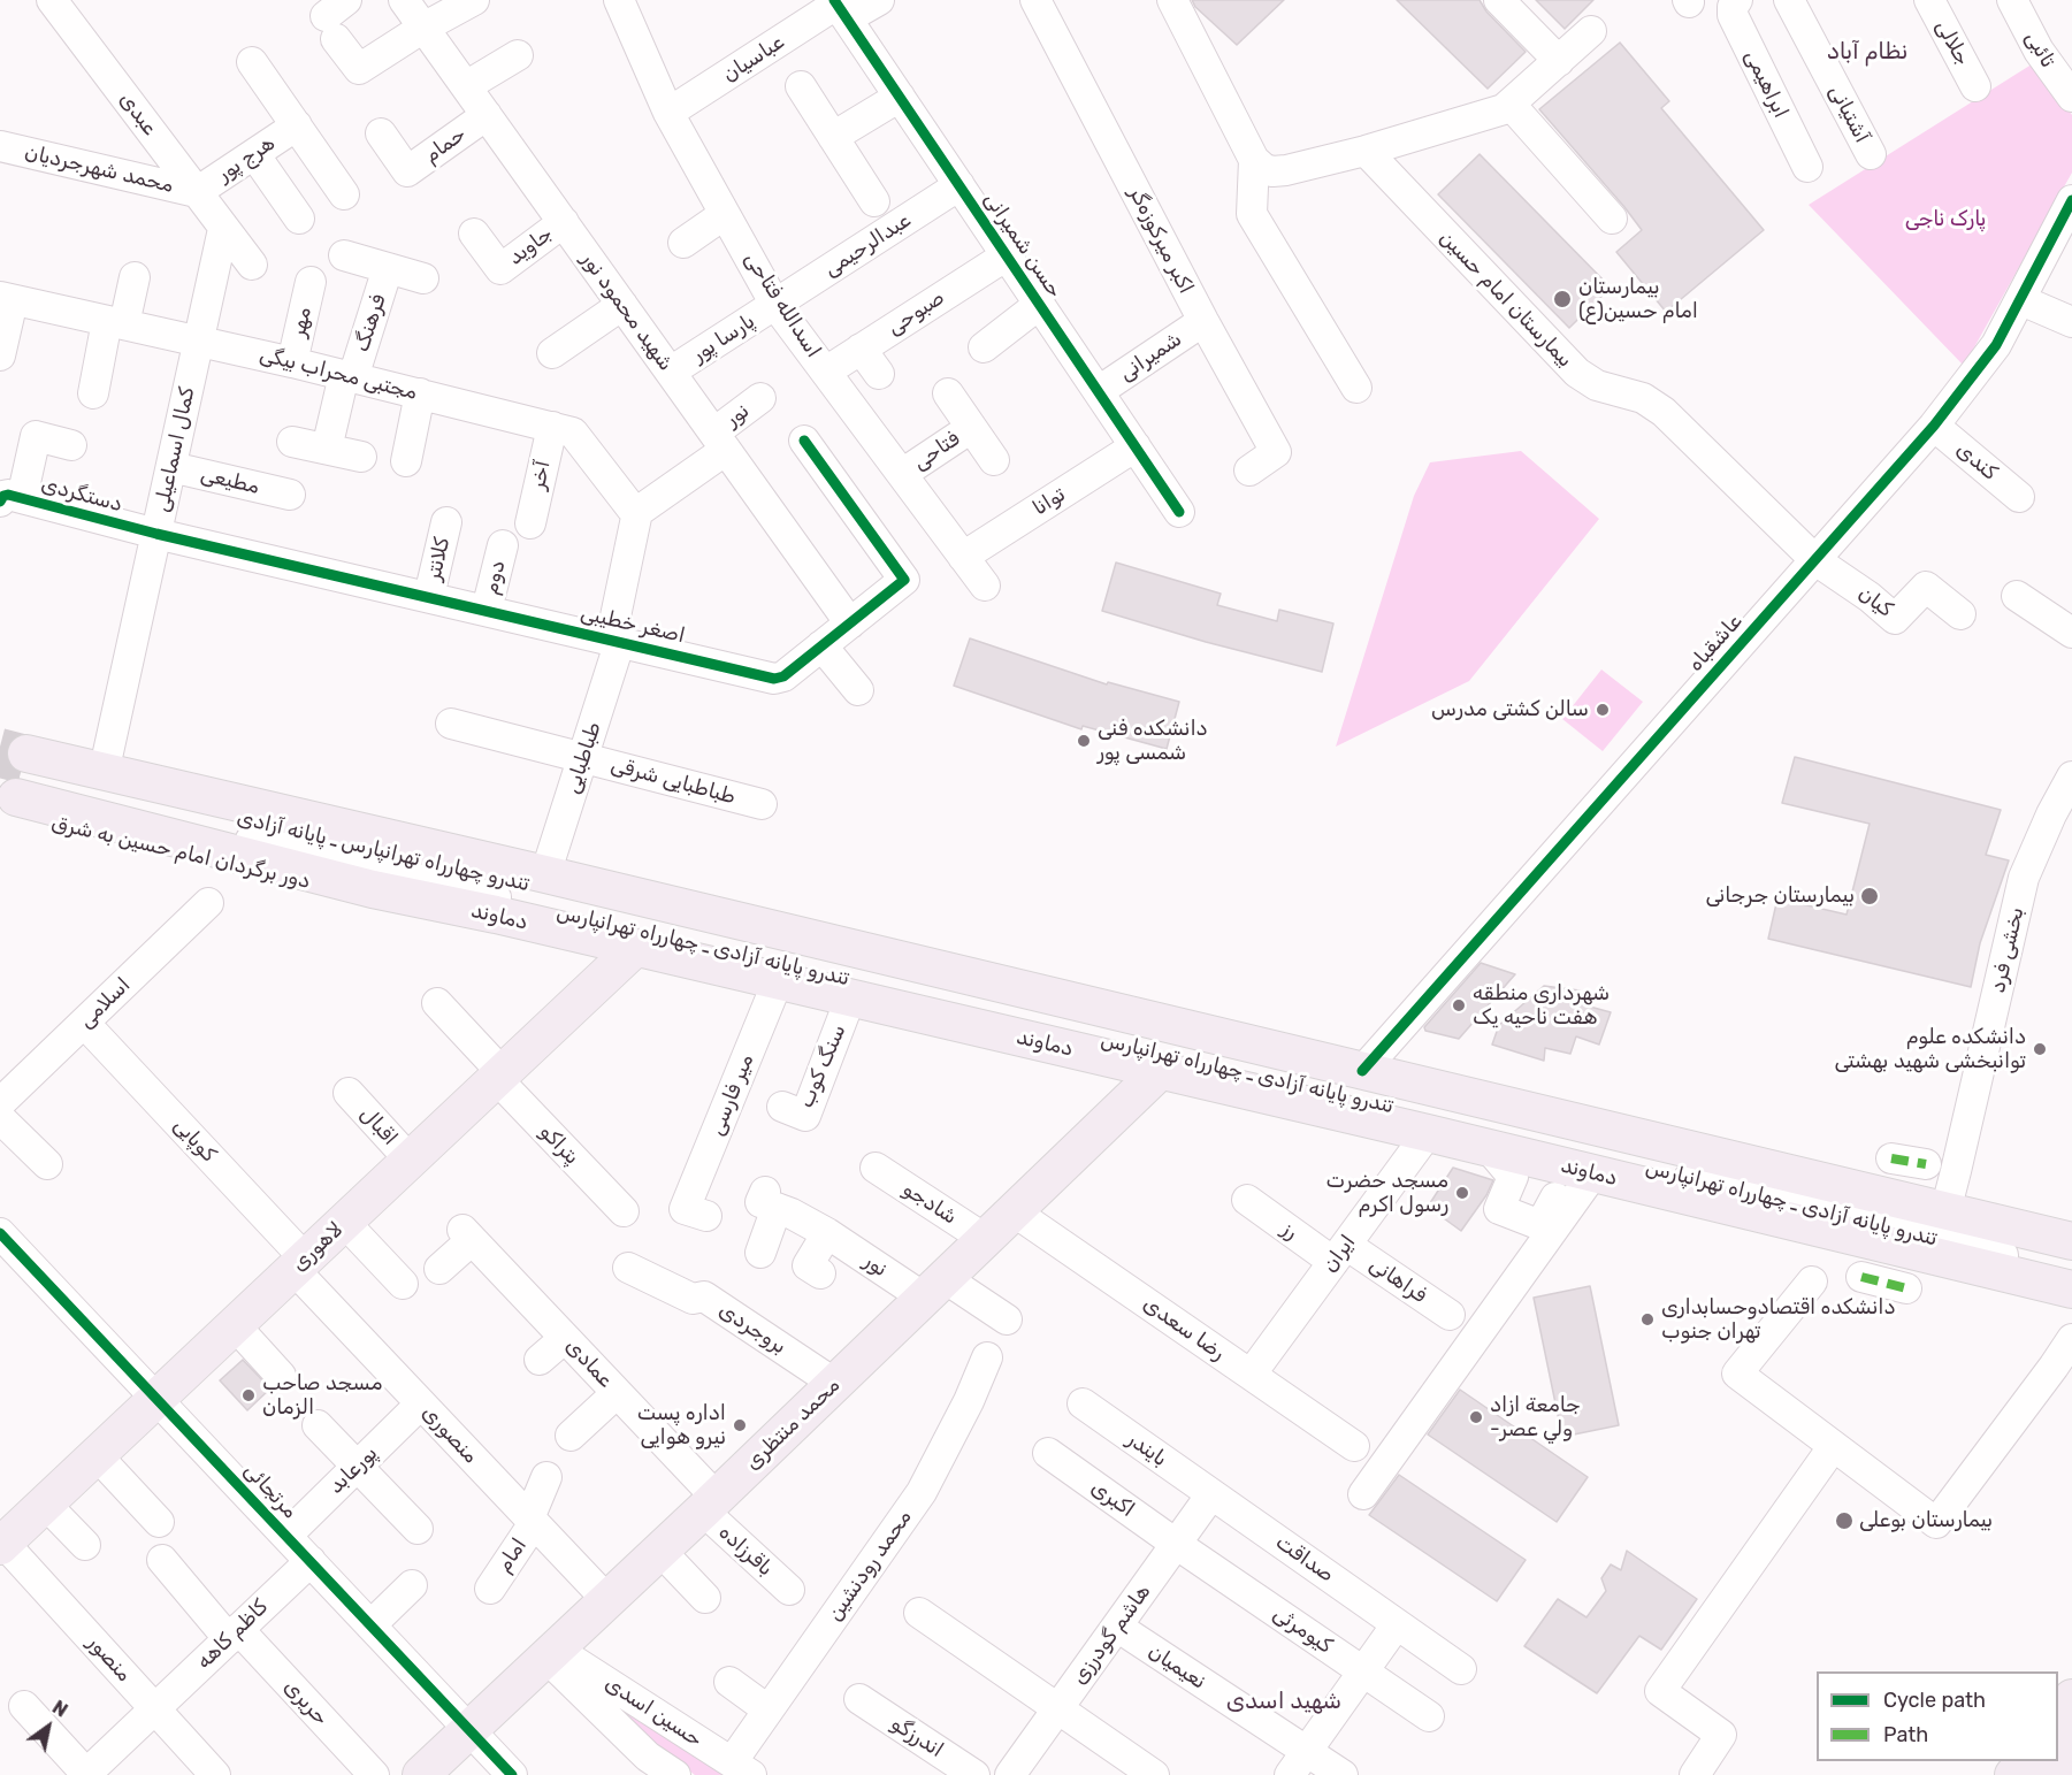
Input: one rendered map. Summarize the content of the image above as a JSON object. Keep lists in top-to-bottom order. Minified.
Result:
{"streets":{"main road":["دماوند","لاهوری","محمد منتظری"],"street":["جلالی","تائبی","عباسیان","ابراهیمی","عبدی","آشتیانی","حمام","هرج پور","محمد شهرجردیان","اکبر میرکوزه‌گر","عبدالرحیمی","حسن شمیرانی","جاوید","بیمارستان امام حسین","اسدالله فتاحی","شهید محمود نور","صبوحی","مهر","فرهنگ","پارسا پور","شمیرانی","مجتبی محراب بیگی","نور","کمال اسماعیلی","فتاحی","کندی","آخر","مطیعی","دستگردی","توانا","کلانتر","دوم","کیان","اصغر خطیبی","عاشقباه","طباطبایی","طباطبایی شرقی","تندرو چهارراه تهرانپارس ـ پایانه آزادی","تندرو پایانه آزادی ـ چهارراه تهرانپارس","بخشی فرد","اسلامی","سنگ کوب","میر فارسی","اقبال","کوپایی","پتراکو","شادجو","رز","ایران","فراهانی","بروجردی","رضا سعدی","عمادی","منصوری","بایندر","پورعابد","مرتجائی","اکبری","باقرزاده","امام","صداقت","محمد رودنشین","کیومرثی","کاظم کاهه","هاشم گودرزی","منصور","نعیمیان","حریری","حسین اسدی","اندرزگو"]},"crossings":[["عباسیان","حسن شمیرانی"],["عباسیان","اسدالله فتاحی"],["عبدی","هرج پور"],["عبدی","محمد شهرجردیان"],["عبدی","کمال اسماعیلی"],["حمام","شهید محمود نور"],["هرج پور","محمد شهرجردیان"],["اکبر میرکوزه‌گر","شمیرانی"],["عبدالرحیمی","حسن شمیرانی"],["عبدالرحیمی","اسدالله فتاحی"],["عبدالرحیمی","پارسا پور"],["حسن شمیرانی","صبوحی"],["حسن شمیرانی","شمیرانی"],["حسن شمیرانی","توانا"],["جاوید","شهید محمود نور"],["بیمارستان امام حسین","کیان"],["بیمارستان امام حسین","عاشقباه"],["اسدالله فتاحی","صبوحی"],["اسدالله فتاحی","پارسا پور"],["اسدالله فتاحی","فتاحی"],["اسدالله فتاحی","توانا"],["شهید محمود نور","پارسا پور"],["شهید محمود نور","نور"],["شهید محمود نور","اصغر خطیبی"],["مهر","مجتبی محراب بیگی"],["فرهنگ","مجتبی محراب بیگی"],["مجتبی محراب بیگی","کمال اسماعیلی"],["مجتبی محراب بیگی","آخر"],["مجتبی محراب بیگی","طباطبایی"],["نور","محمد منتظری"],["کمال اسماعیلی","مطیعی"],["کمال اسماعیلی","دستگردی"],["کمال اسماعیلی","اصغر خطیبی"],["کندی","عاشقباه"],["دستگردی","اصغر خطیبی"],["کلانتر","اصغر خطیبی"],["دوم","اصغر خطیبی"],["کیان","عاشقباه"],["اصغر خطیبی","طباطبایی"],["طباطبایی","طباطبایی شرقی"],["تندرو چهارراه تهرانپارس ـ پایانه آزادی","دماوند"],["تندرو چهارراه تهرانپارس ـ پایانه آزادی","تندرو پایانه آزادی ـ چهارراه تهرانپارس"],["دماوند","تندرو پایانه آزادی ـ چهارراه تهرانپارس"],["دماوند","سنگ کوب"],["دماوند","میر فارسی"],["دماوند","لاهوری"],["دماوند","ایران"],["دماوند","محمد منتظری"],["اسلامی","کوپایی"],["اقبال","لاهوری"],["کوپایی","لاهوری"],["کوپایی","منصوری"],["پتراکو","لاهوری"],["شادجو","محمد منتظری"],["رز","ایران"],["رز","فراهانی"],["لاهوری","منصوری"],["لاهوری","مرتجائی"],["لاهوری","منصور"],["ایران","فراهانی"],["ایران","رضا سعدی"],["بروجردی","محمد منتظری"],["رضا سعدی","محمد منتظری"],["عمادی","محمد منتظری"],["عمادی","باقرزاده"],["محمد منتظری","منصوری"],["محمد منتظری","مرتجائی"],["محمد منتظری","باقرزاده"],["محمد منتظری","حسین اسدی"],["منصوری","پورعابد"],["منصوری","امام"],["بایندر","صداقت"],["بایندر","هاشم گودرزی"],["پورعابد","مرتجائی"],["مرتجائی","کاظم کاهه"],["اکبری","کیومرثی"],["اکبری","هاشم گودرزی"],["صداقت","هاشم گودرزی"],["محمد رودنشین","حسین اسدی"],["کیومرثی","هاشم گودرزی"],["کاظم کاهه","منصور"],["کاظم کاهه","حریری"],["هاشم گودرزی","نعیمیان"]],"districts":["نظام آباد","شهید اسدی"],"parks":["پارک ناجی"],"places":["بیمارستان امام حسین(ع)","سالن کشتی مدرس","دانشکده فنی شمسی پور","بیمارستان جرجانی","شهرداری منطقه هفت ناحیه یک","دانشکده علوم توانبخشی شهید بهشتی","مسجد حضرت رسول اکرم","دانشکده اقتصادوحسابداری تهران جنوب","مسجد صاحب الزمان","جامعة ازاد -ولي عصر","اداره پست نیرو هوایی","بیمارستان بوعلی"],"legend":["Cycle path","Path"],"north":"top right"}
